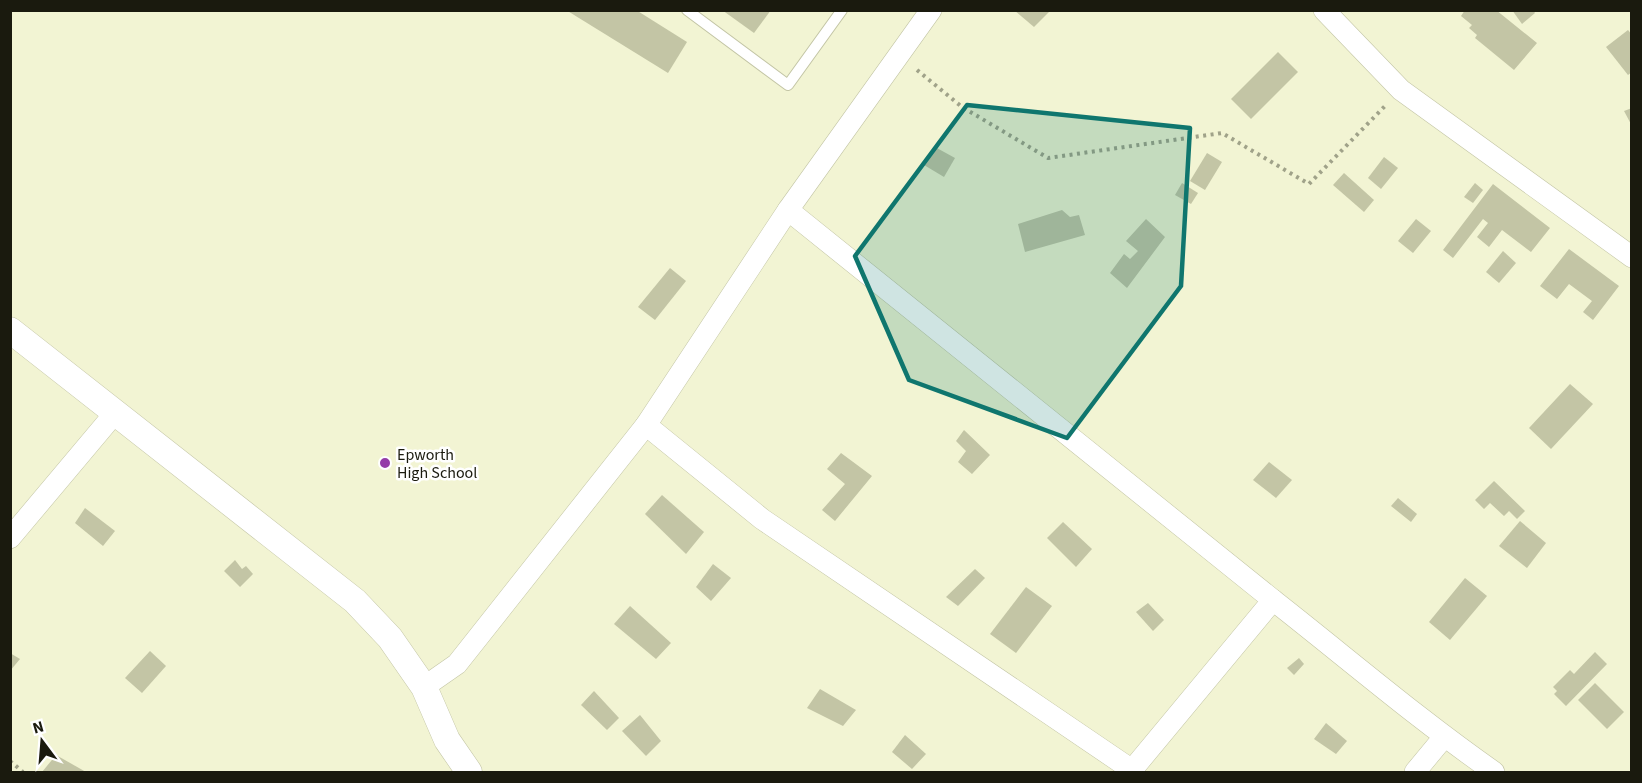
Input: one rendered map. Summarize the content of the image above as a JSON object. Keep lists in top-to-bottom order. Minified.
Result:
{"places":["Epworth High School"],"north":"top"}
